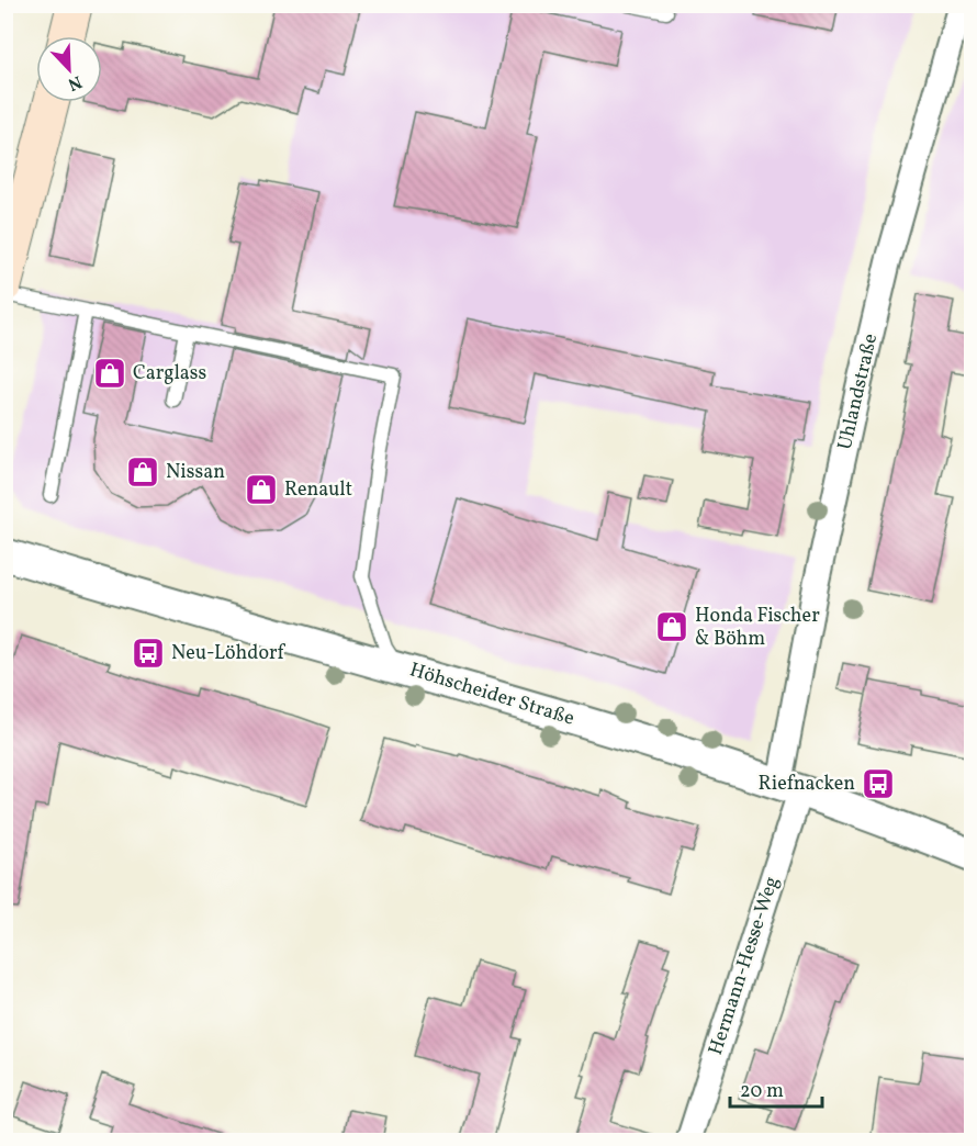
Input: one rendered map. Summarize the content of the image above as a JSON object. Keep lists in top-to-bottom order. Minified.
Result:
{"streets":{"street":["Uhlandstraße","Höhscheider Straße","Hermann-Hesse-Weg"]},"crossings":[["Uhlandstraße","Höhscheider Straße"],["Uhlandstraße","Hermann-Hesse-Weg"],["Höhscheider Straße","Hermann-Hesse-Weg"]],"places":{"shop":["Carglass","Nissan","Renault","Honda Fischer & Böhm"],"bus stop":["Neu-Löhdorf","Riefnacken"]},"scale_bar":"20 m","north":"bottom right"}
